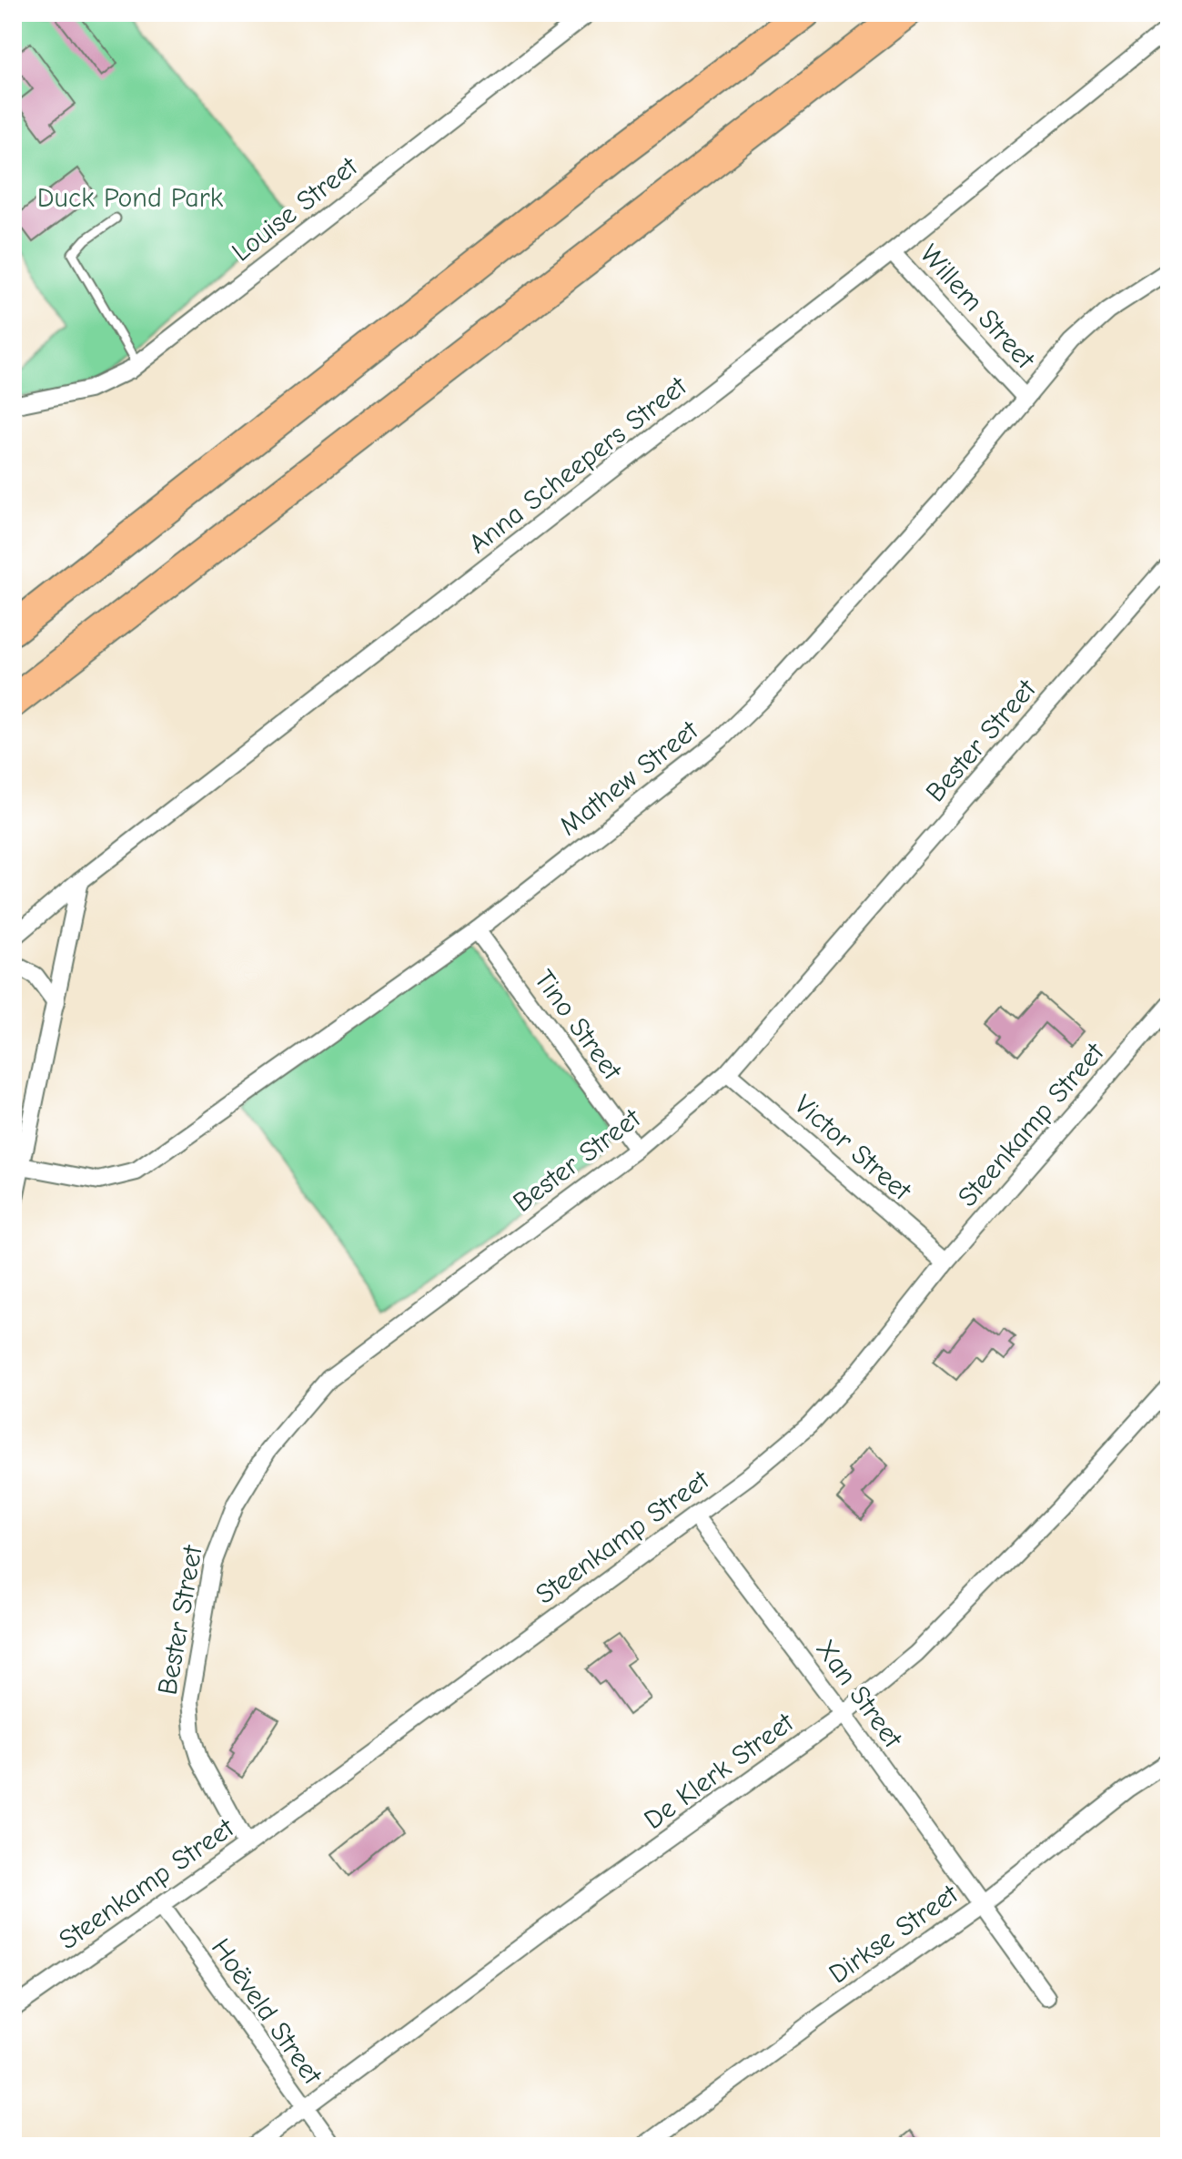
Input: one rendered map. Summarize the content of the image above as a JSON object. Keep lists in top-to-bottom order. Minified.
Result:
{"streets":{"street":["Louise Street","Willem Street","Anna Scheepers Street","Bester Street","Mathew Street","Tino Street","Steenkamp Street","Victor Street","Xan Street","De Klerk Street","Dirkse Street","Hoëveld Street"]},"crossings":[["Willem Street","Anna Scheepers Street"],["Willem Street","Mathew Street"],["Bester Street","Tino Street"],["Bester Street","Steenkamp Street"],["Bester Street","Victor Street"],["Mathew Street","Tino Street"],["Steenkamp Street","Victor Street"],["Steenkamp Street","Xan Street"],["Steenkamp Street","Hoëveld Street"],["Xan Street","De Klerk Street"],["Xan Street","Dirkse Street"],["De Klerk Street","Hoëveld Street"]],"parks":["Duck Pond Park"]}
